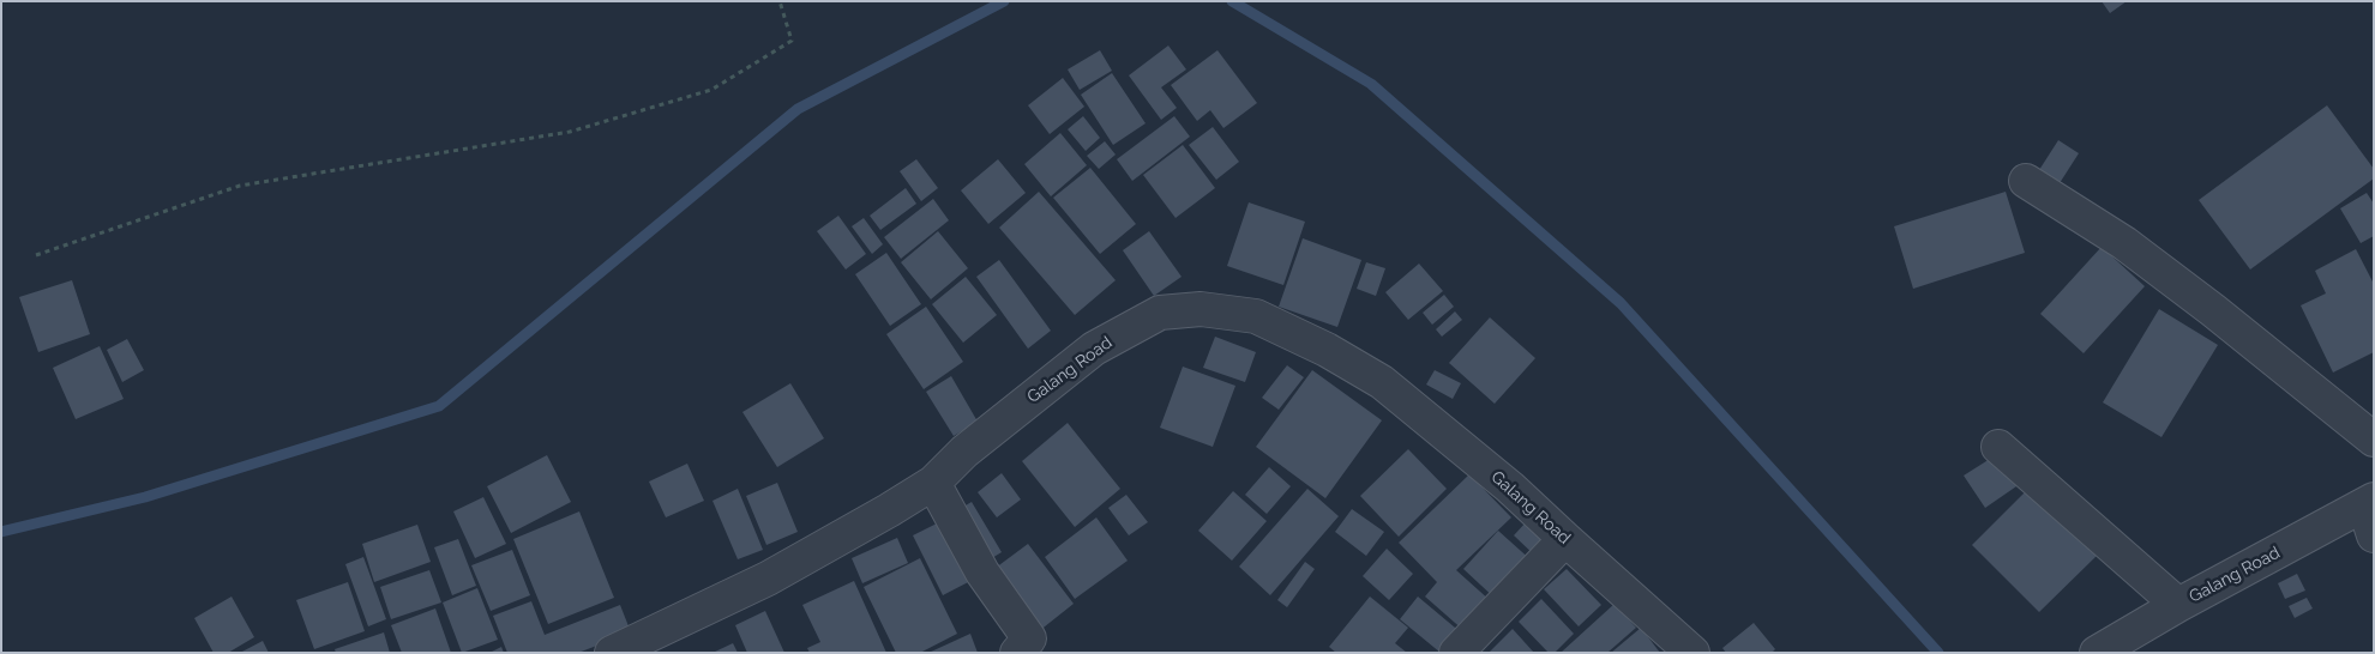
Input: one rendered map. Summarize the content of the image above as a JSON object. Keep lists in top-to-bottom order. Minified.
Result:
{"streets":{"street":["Galang Road"]}}
